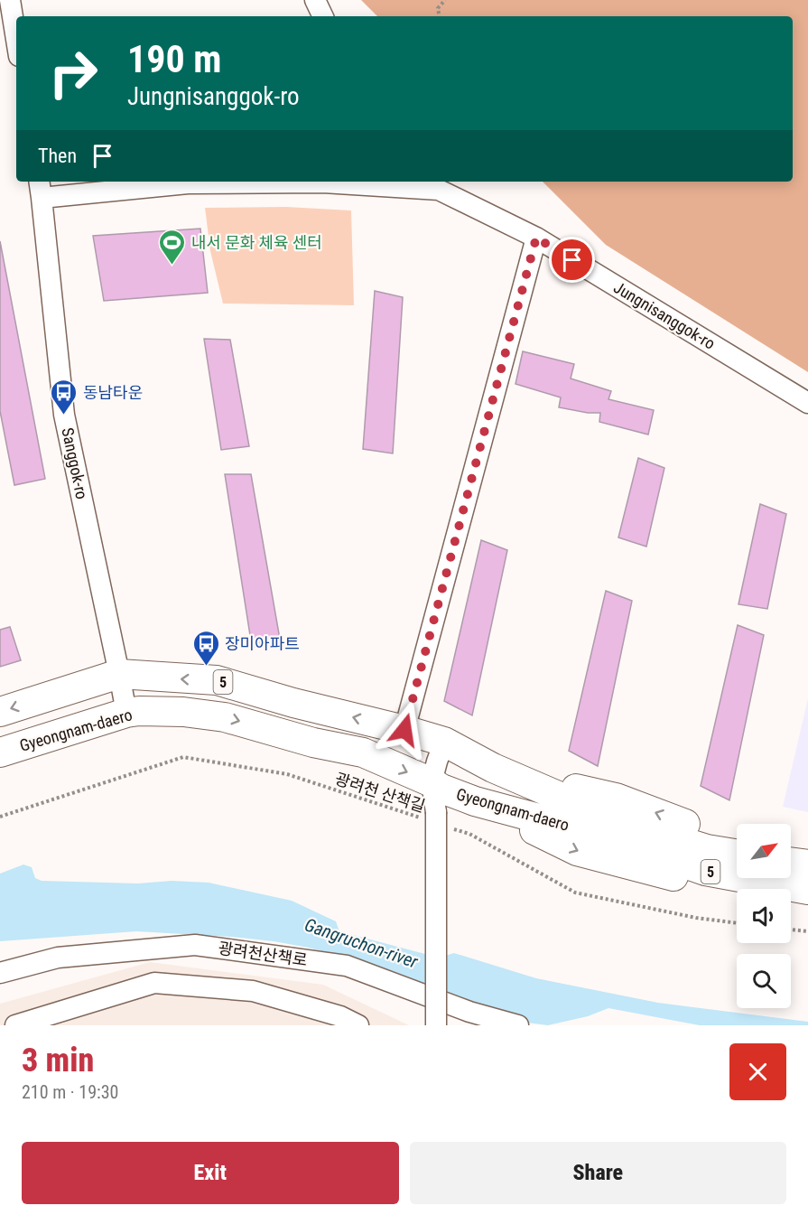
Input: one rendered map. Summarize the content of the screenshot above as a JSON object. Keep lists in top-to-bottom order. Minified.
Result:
{"streets":{"highway":["5","Gyeongnam-daero"],"street":["Jungnisanggok-ro","Sanggok-ro","광려천산책로"],"path":["광려천 산책길"]},"crossings":[["Jungnisanggok-ro","Sanggok-ro"],["Sanggok-ro","Gyeongnam-daero"]],"water":["Gangruchon-river"],"places":{"sports":["내서 문화 체육 센터"],"bus stop":["동남타운","장미아파트"]},"north":"top right","page":{"turn":["190 m","Jungnisanggok-ro"],"then":"Then","heading":["3 min","210 m · 19:30"],"buttons":["Exit","Share"]}}
